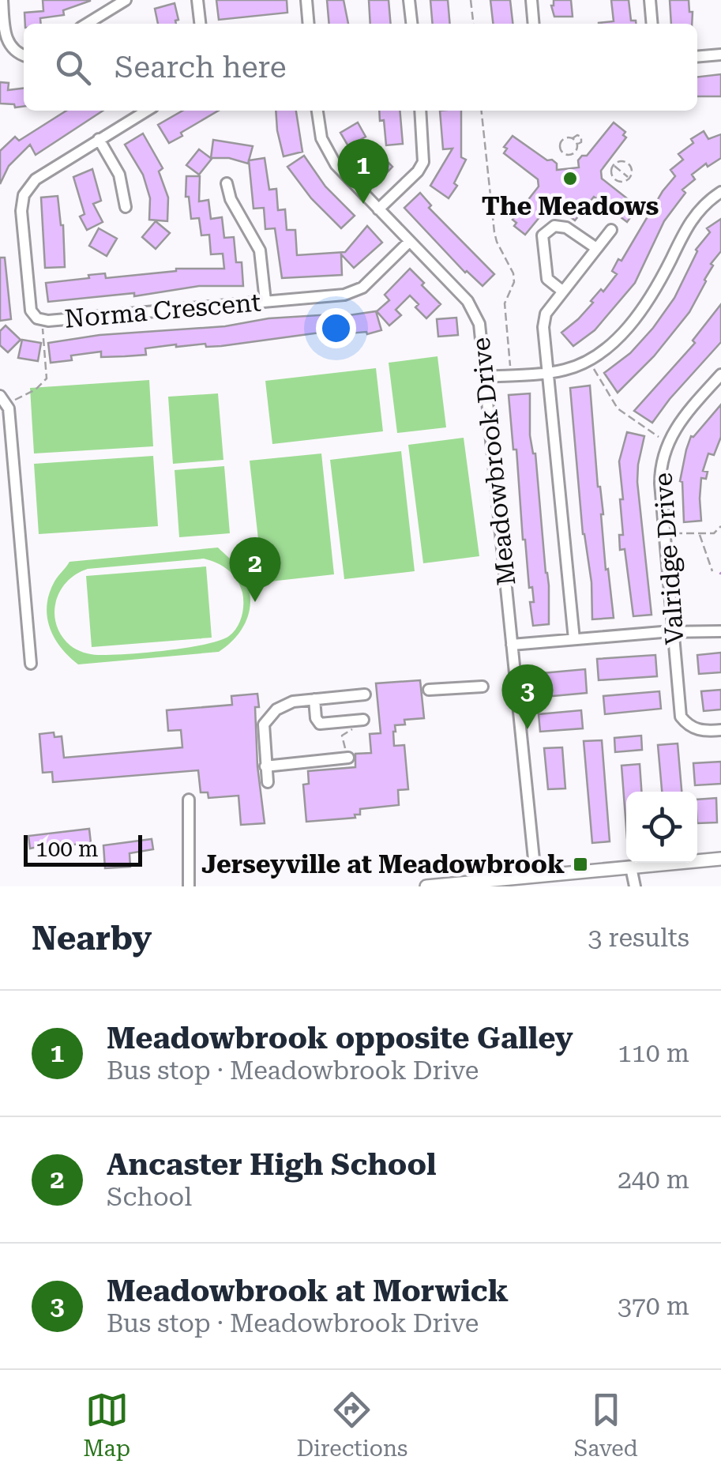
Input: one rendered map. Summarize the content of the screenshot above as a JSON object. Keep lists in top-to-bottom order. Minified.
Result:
{"streets":{"street":["Norma Crescent","Meadowbrook Drive","Valridge Drive"]},"crossings":[["Norma Crescent","Meadowbrook Drive"]],"places":{"other":["The Meadows"],"transit":["Jerseyville at Meadowbrook"]},"scale_bar":"100 m","page":{"search":"Search here","pins":["1","2","3"],"scale":"100 m","heading":["Nearby","3 results"],"list":[{"mark":"1","name":"Meadowbrook opposite Galley","note":"Bus stop · Meadowbrook Drive","value":"110 m"},{"mark":"2","name":"Ancaster High School","note":"School","value":"240 m"},{"mark":"3","name":"Meadowbrook at Morwick","note":"Bus stop · Meadowbrook Drive","value":"370 m"}],"nav":["Map","Directions","Saved"]}}
